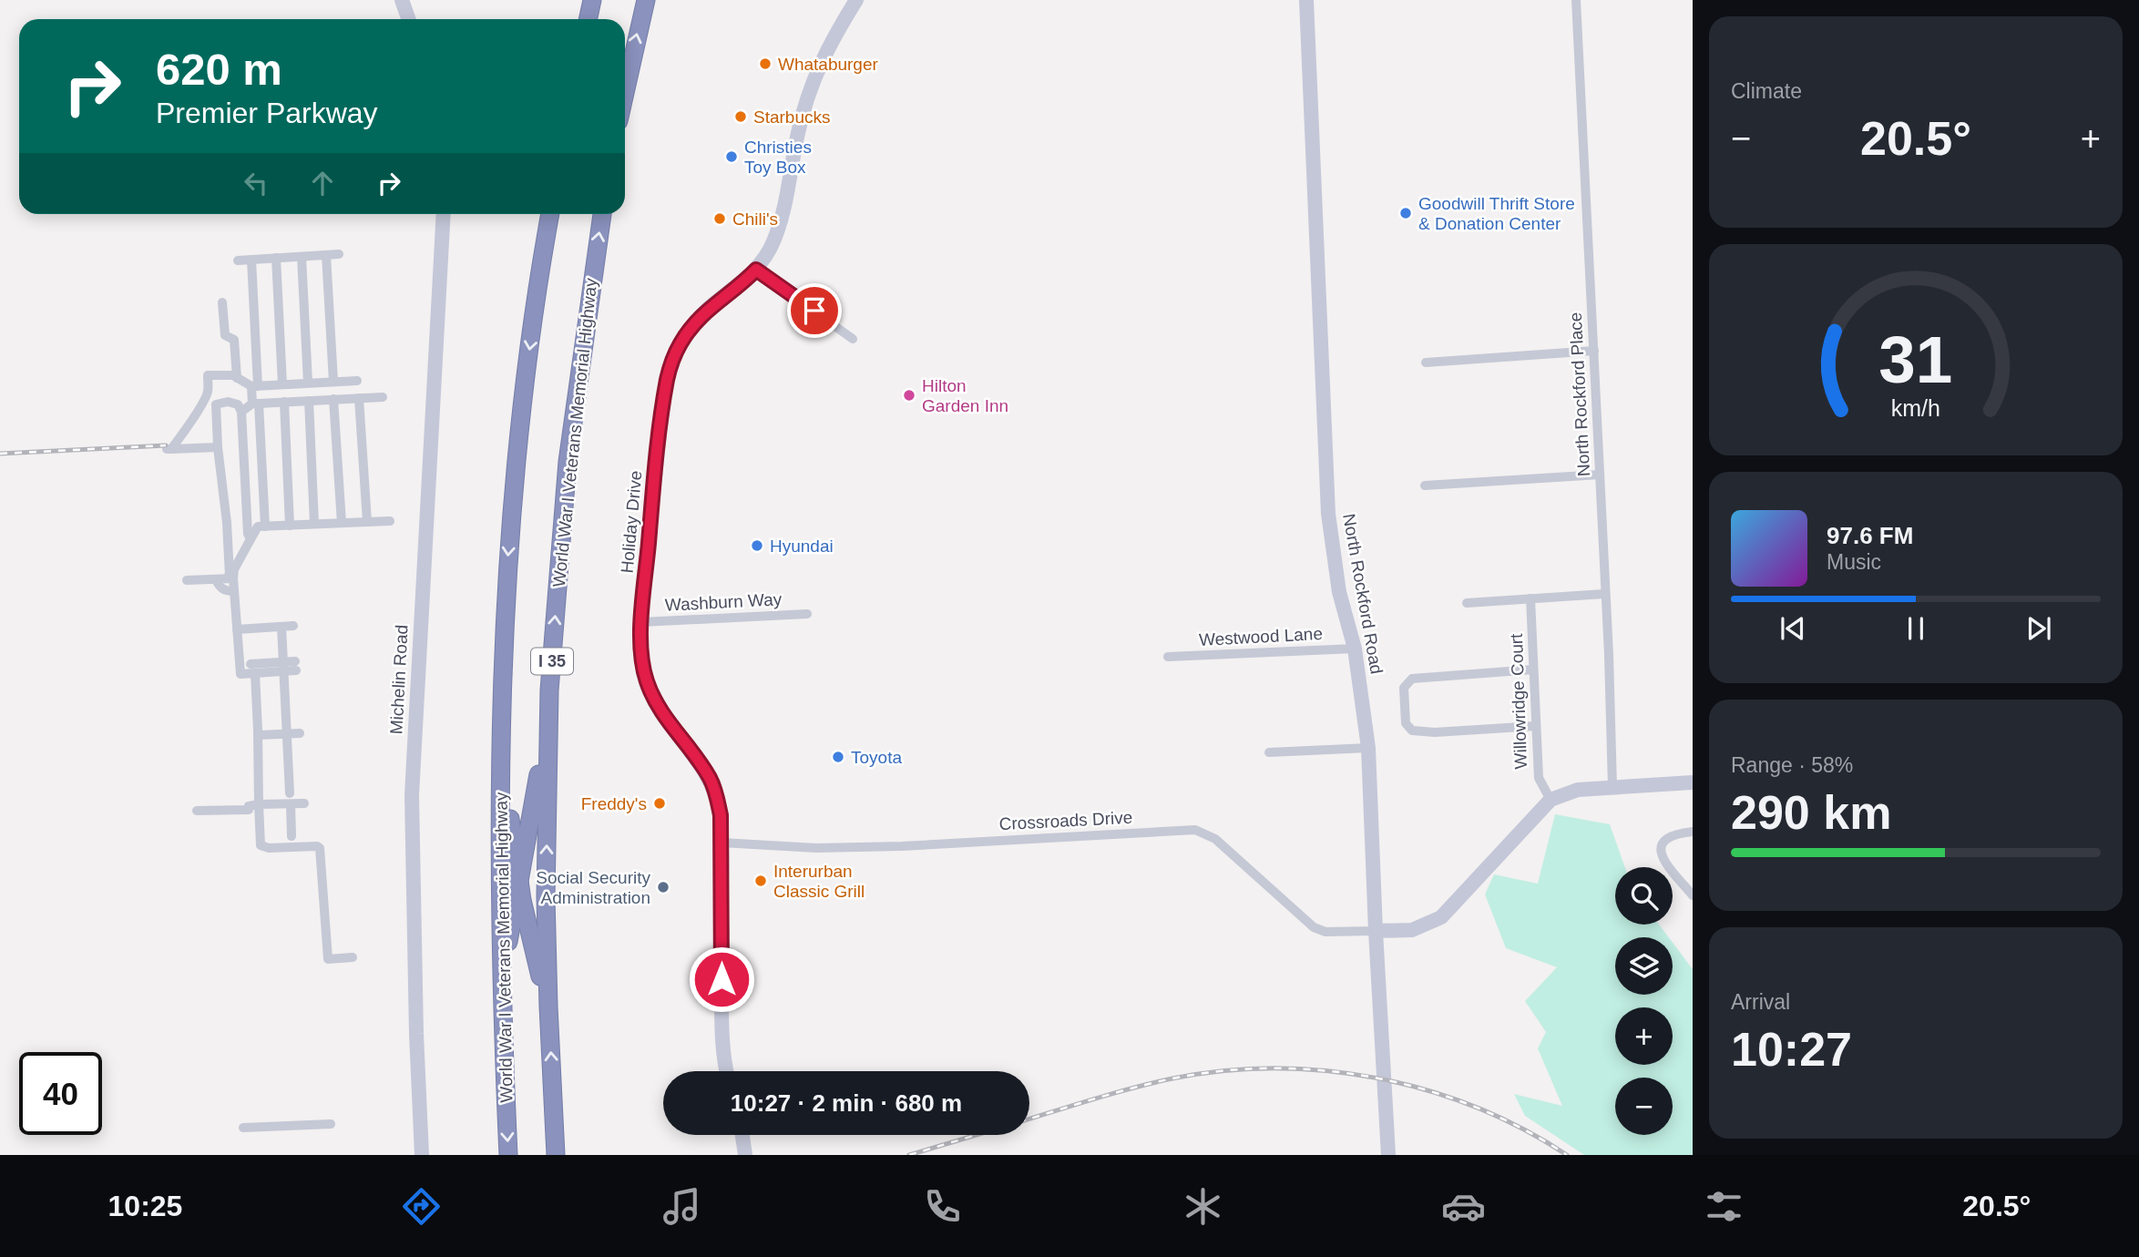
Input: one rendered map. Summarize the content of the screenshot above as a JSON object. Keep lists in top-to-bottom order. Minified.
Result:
{"streets":{"highway":["World War I Veterans Memorial Highway","I 35"],"street":["North Rockford Place","Holiday Drive","North Rockford Road","Washburn Way","Westwood Lane","Michelin Road","Willowridge Court","Crossroads Drive"]},"crossings":[["Holiday Drive","Washburn Way"],["Holiday Drive","Crossroads Drive"],["North Rockford Road","Westwood Lane"],["North Rockford Road","Crossroads Drive"]],"places":["Whataburger","Starbucks","Christies Toy Box","Goodwill Thrift Store & Donation Center","Chili's","Hilton Garden Inn","Hyundai","Toyota","Freddy's","Interurban Classic Grill","Social Security Administration"],"page":{"tile":["Climate",["Range · 58%","290 km"],["Arrival","10:27"]],"turn":["620 m","Premier Parkway"],"heat":["−","20.5°","+"],"song":["97.6 FM","Music"],"map_buttons":["+","−"],"limit":"40","trip":"10:27 · 2 min · 680 m","tabs":["10:25","20.5°"],"gauge":["31","km/h"]}}
